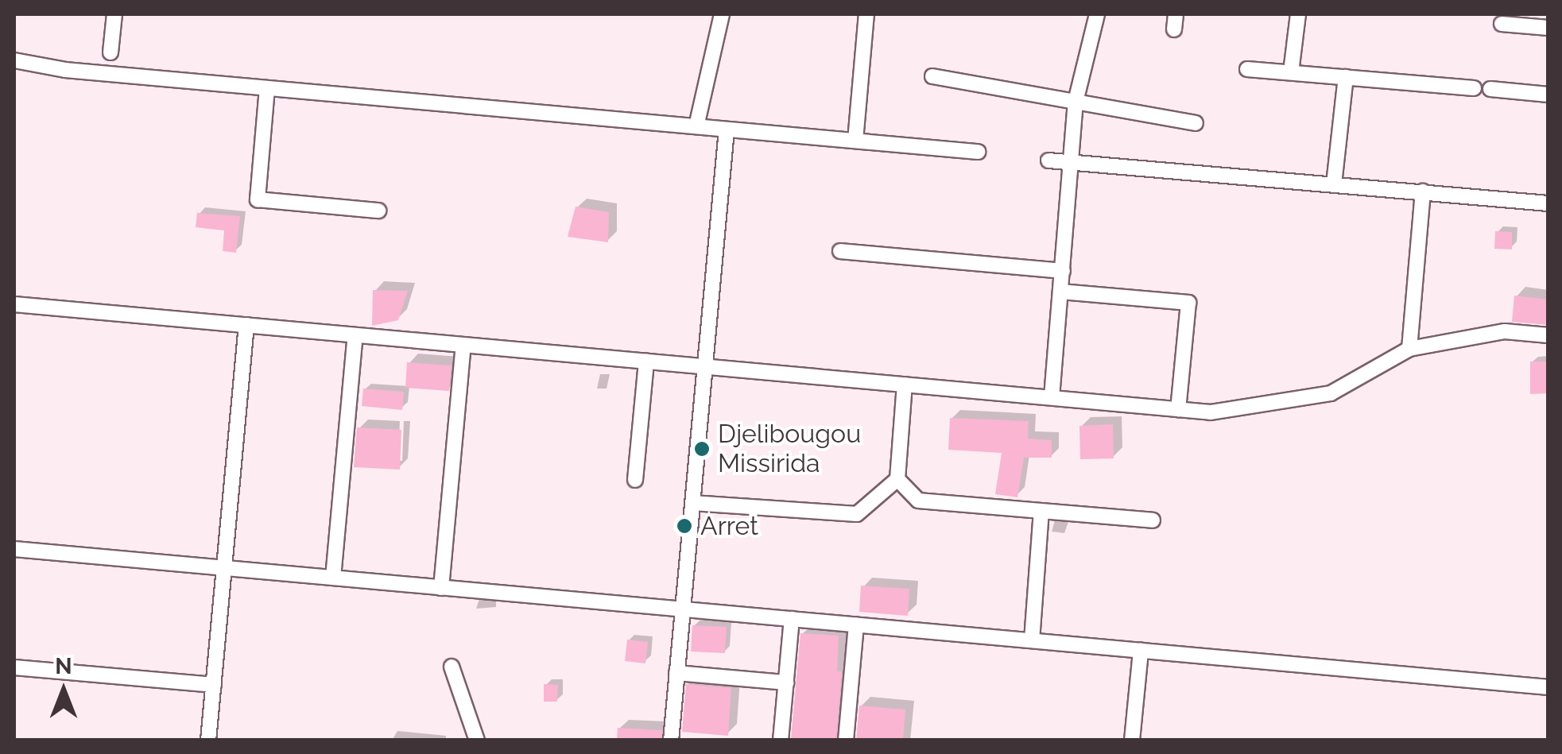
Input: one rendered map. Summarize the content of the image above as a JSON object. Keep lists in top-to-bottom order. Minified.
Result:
{"places":["Djelibougou Missirida","Arret"],"north":"top"}
